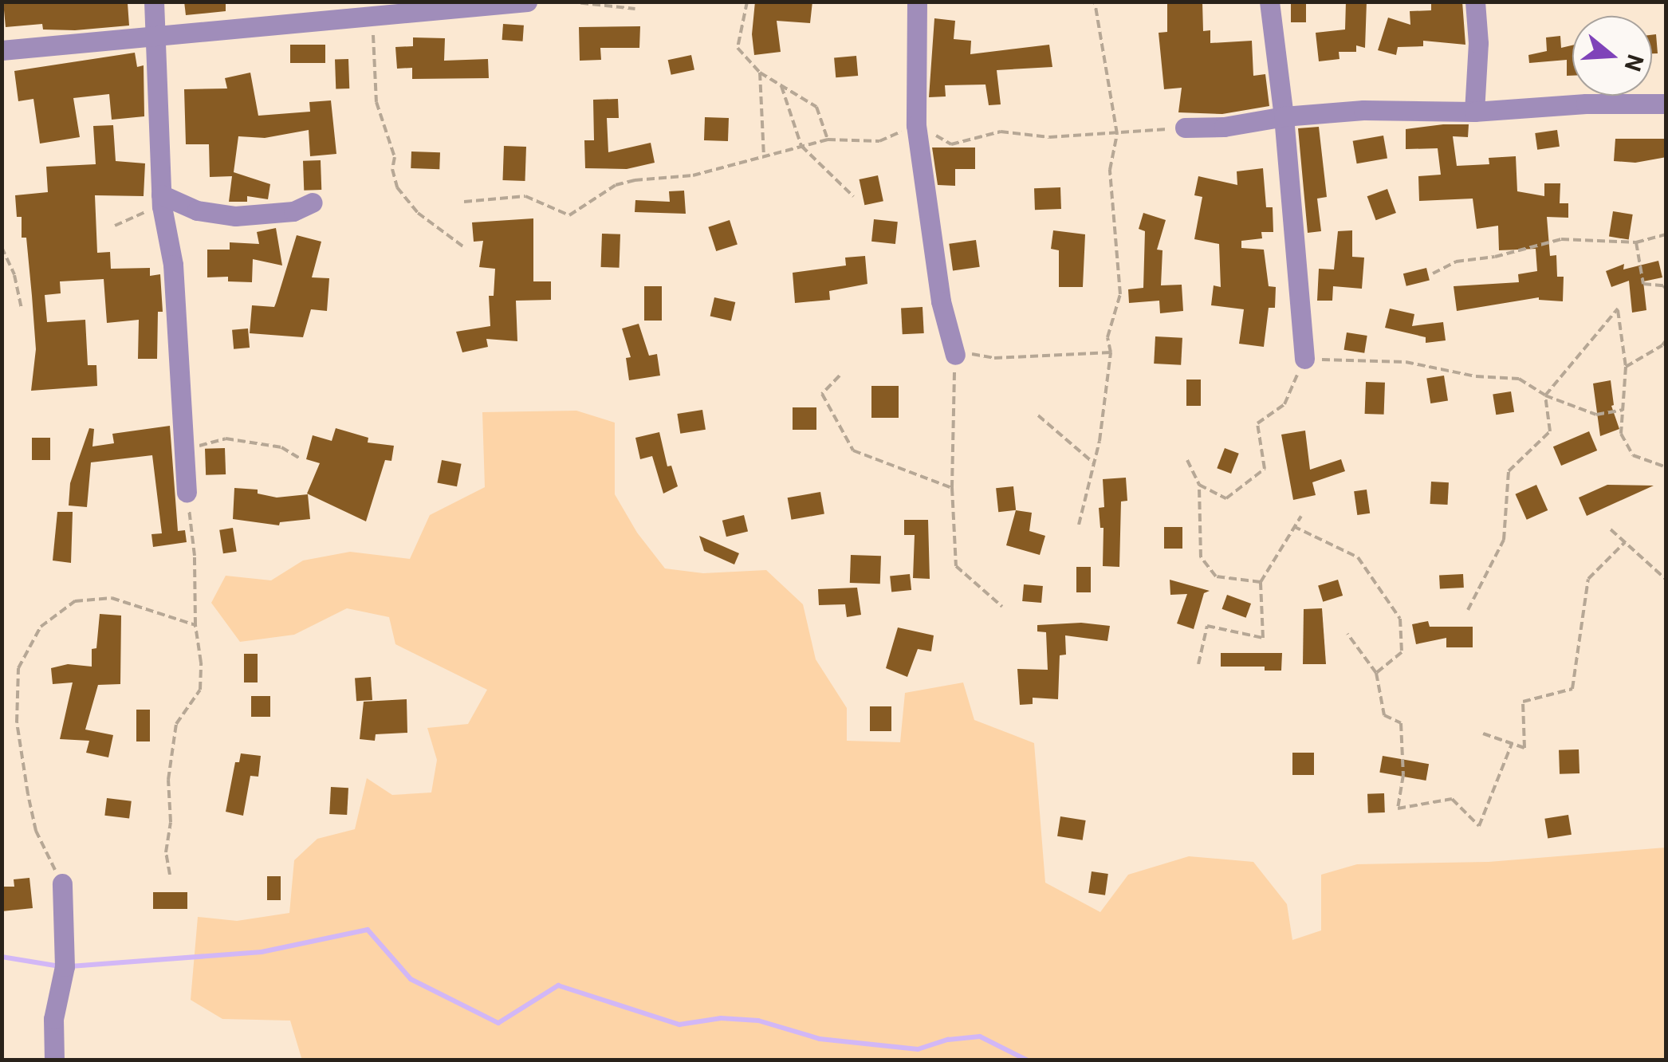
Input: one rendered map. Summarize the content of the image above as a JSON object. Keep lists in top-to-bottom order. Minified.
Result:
{"north":"right"}
